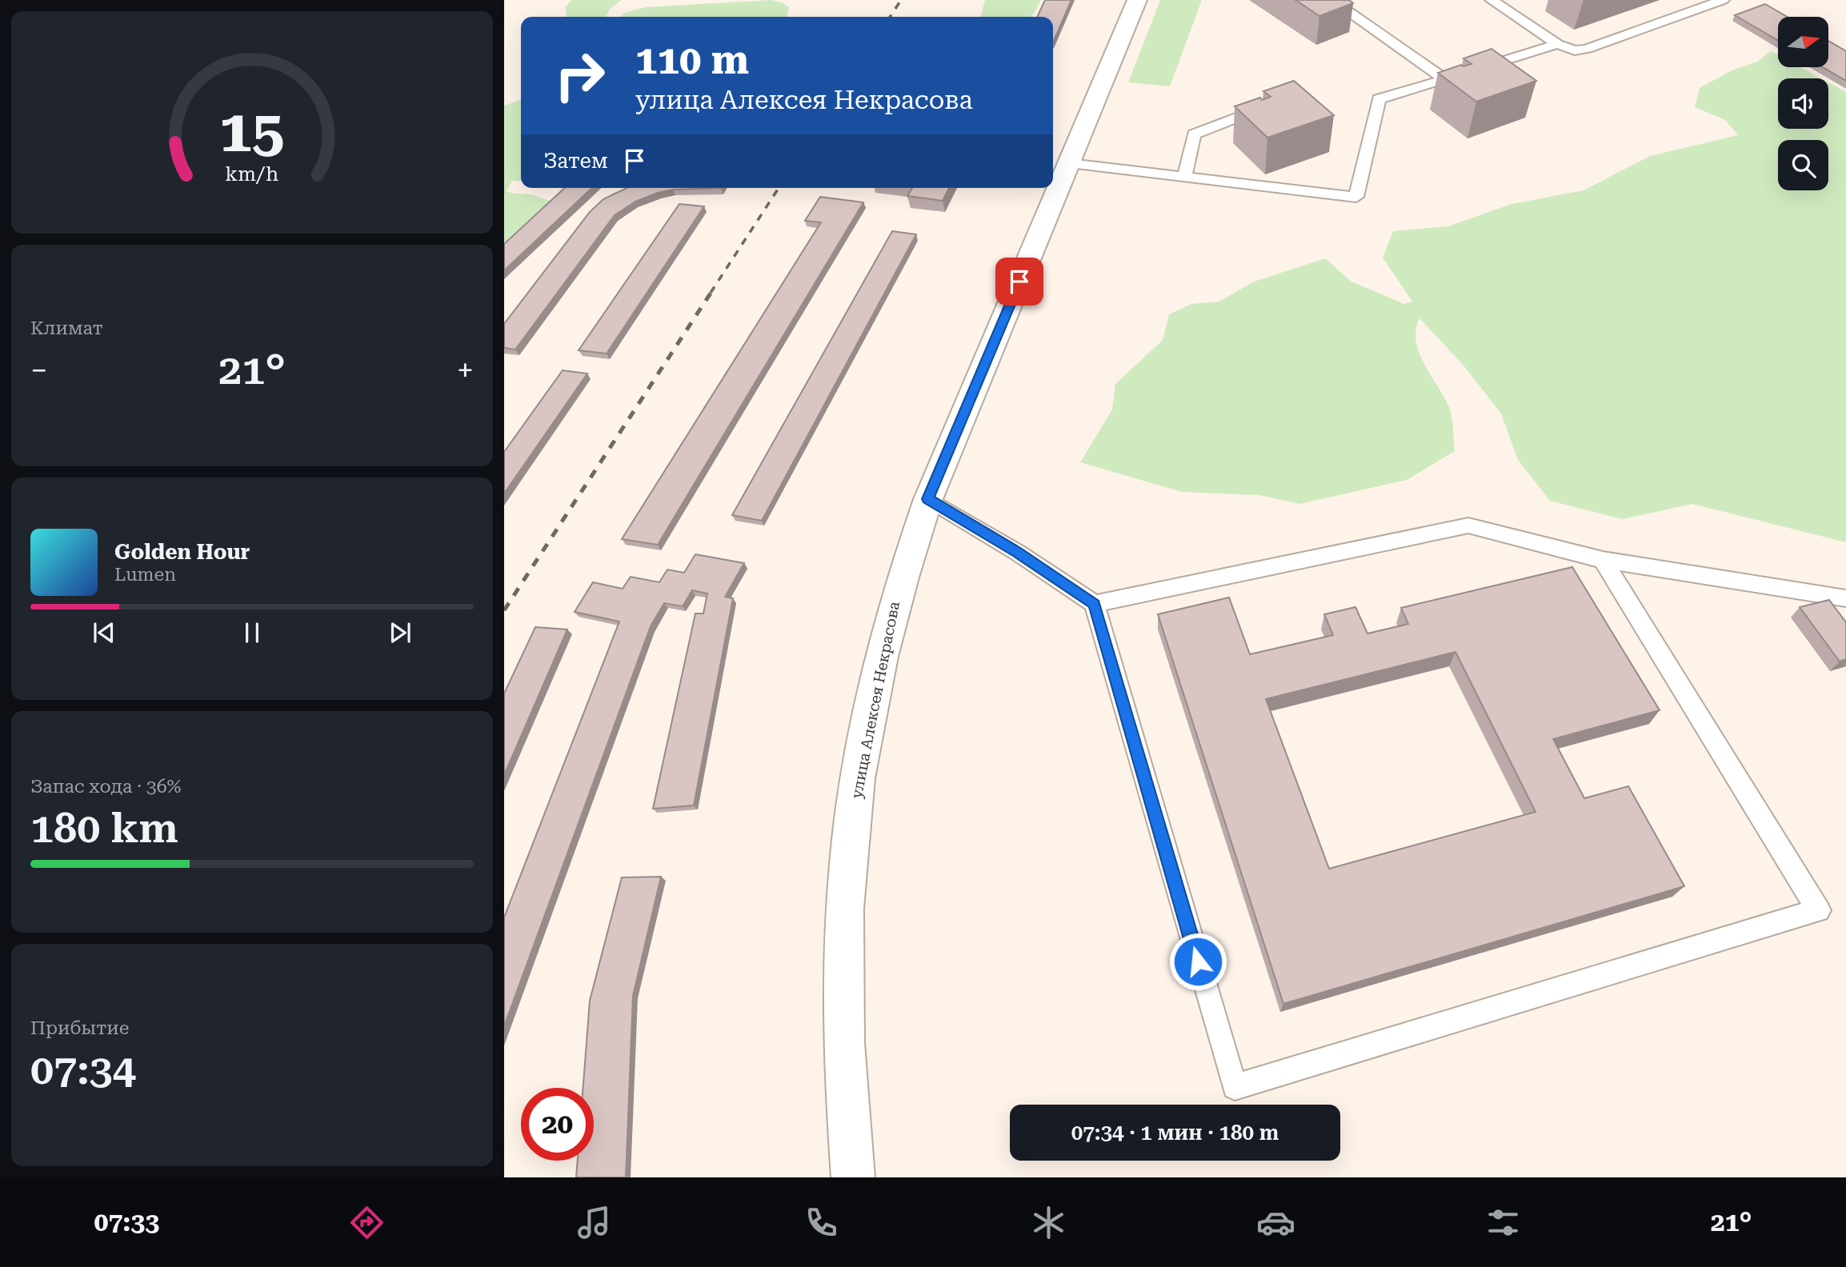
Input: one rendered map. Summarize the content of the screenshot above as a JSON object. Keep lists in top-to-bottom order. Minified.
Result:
{"streets":{"street":["улица Алексея Некрасова"]},"north":"right","page":{"turn":["110 m","улица Алексея Некрасова"],"then":"Затем","tile":["Климат",["Запас хода · 36%","180 km"],["Прибытие","07:34"]],"heat":["−","21°","+"],"song":["Golden Hour","Lumen"],"limit":"20","trip":"07:34 · 1 мин · 180 m","tabs":["07:33","21°"],"gauge":["15","km/h"]}}
